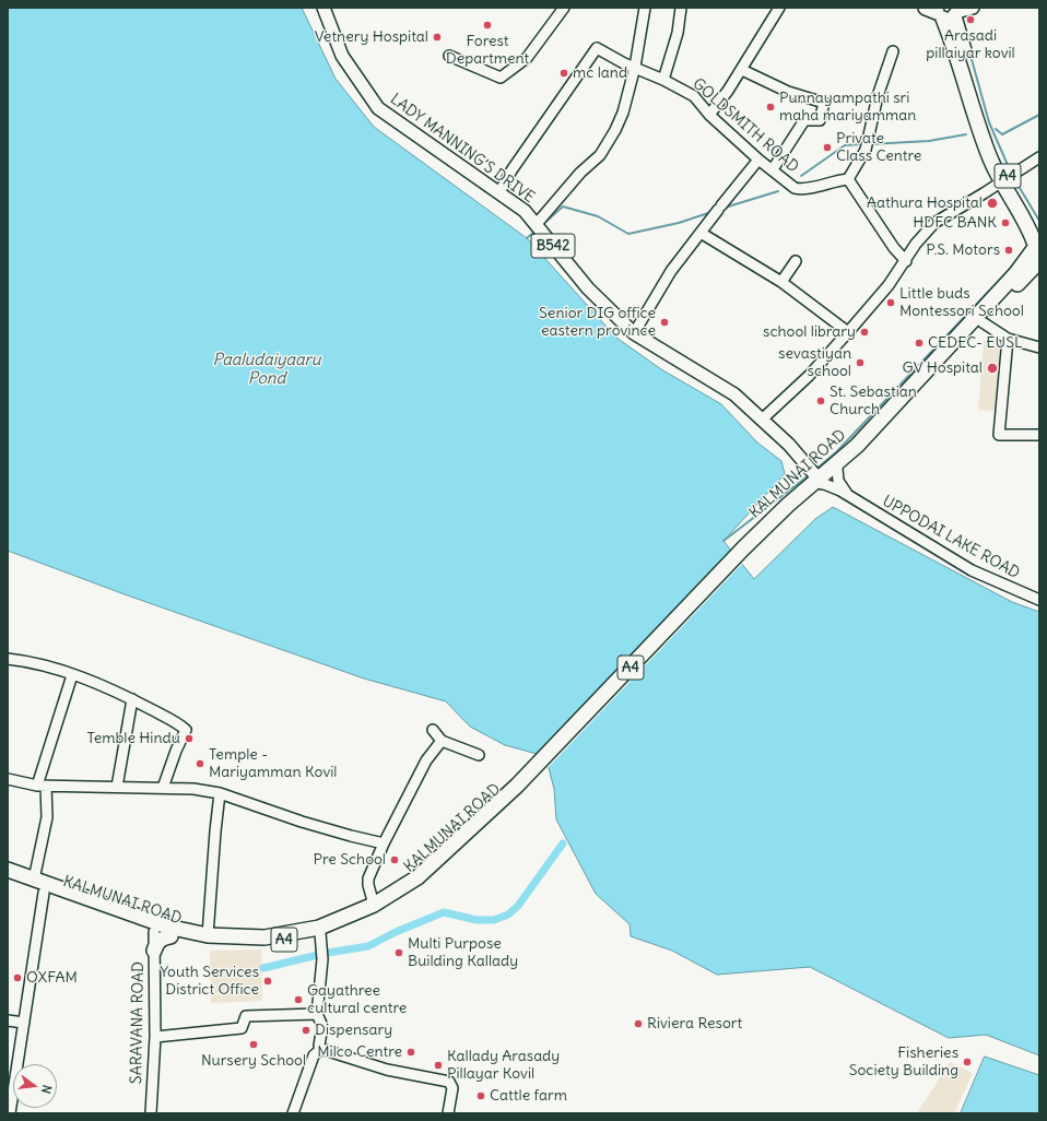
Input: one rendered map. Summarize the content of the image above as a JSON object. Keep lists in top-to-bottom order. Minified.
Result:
{"streets":{"highway":["A4","KALMUNAI ROAD"],"main road":["LADY MANNING’S DRIVE","B542"],"street":["GOLDSMITH ROAD","UPPODAI LAKE ROAD","SARAVANA ROAD"]},"crossings":[["GOLDSMITH ROAD","LADY MANNING’S DRIVE"],["LADY MANNING’S DRIVE","KALMUNAI ROAD"],["LADY MANNING’S DRIVE","UPPODAI LAKE ROAD"],["A4","KALMUNAI ROAD"],["KALMUNAI ROAD","UPPODAI LAKE ROAD"],["KALMUNAI ROAD","SARAVANA ROAD"]],"water":["Paaludaiyaaru Pond"],"places":["Arasadi pillaiyar kovil","Forest Department","Vetnery Hospital","mc land","Punnayampathi sri maha mariyamman","Private Class Centre","Aathura Hospital","HDFC BANK","P.S. Motors","Little buds Montessori School","Senior DIG office eastern province","school library","CEDEC- EUSL","sevastiyan school","GV Hospital","St. Sebastian Church","Temble Hindu","Temple - Mariyamman Kovil","Pre School","Multi Purpose Building Kallady","OXFAM","Youth Services District Office","Gayathree cultural centre","Riviera Resort","Dispensary","Nursery School","Milco Centre","Fisheries Society Building","Kallady Arasady Pillayar Kovil","Cattle farm"],"north":"right"}
